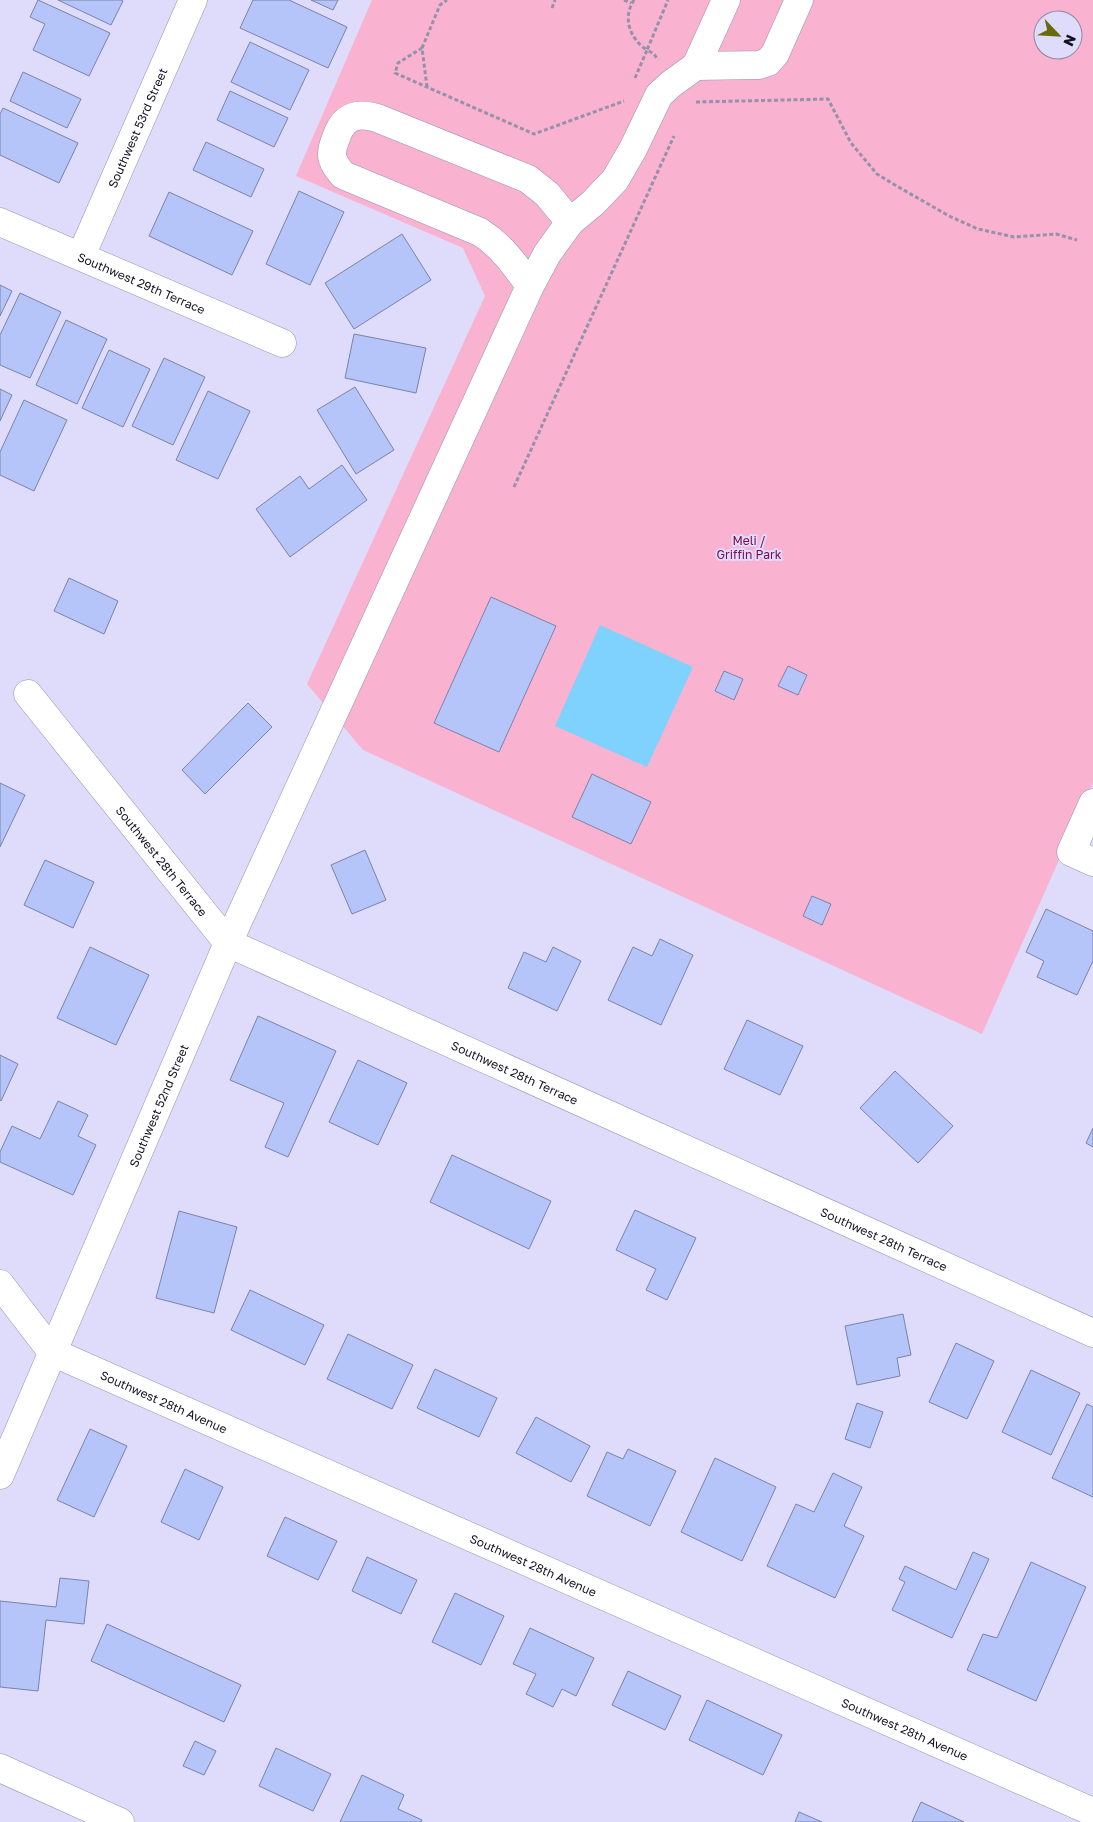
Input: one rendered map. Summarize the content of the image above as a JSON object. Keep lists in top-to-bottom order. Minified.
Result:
{"streets":{"street":["Southwest 53rd Street","Southwest 29th Terrace","Southwest 28th Terrace","Southwest 52nd Street","Southwest 28th Avenue"]},"crossings":[["Southwest 53rd Street","Southwest 29th Terrace"],["Southwest 28th Terrace","Southwest 52nd Street"],["Southwest 52nd Street","Southwest 28th Avenue"]],"parks":["Meli / Griffin Park"],"north":"bottom right"}
